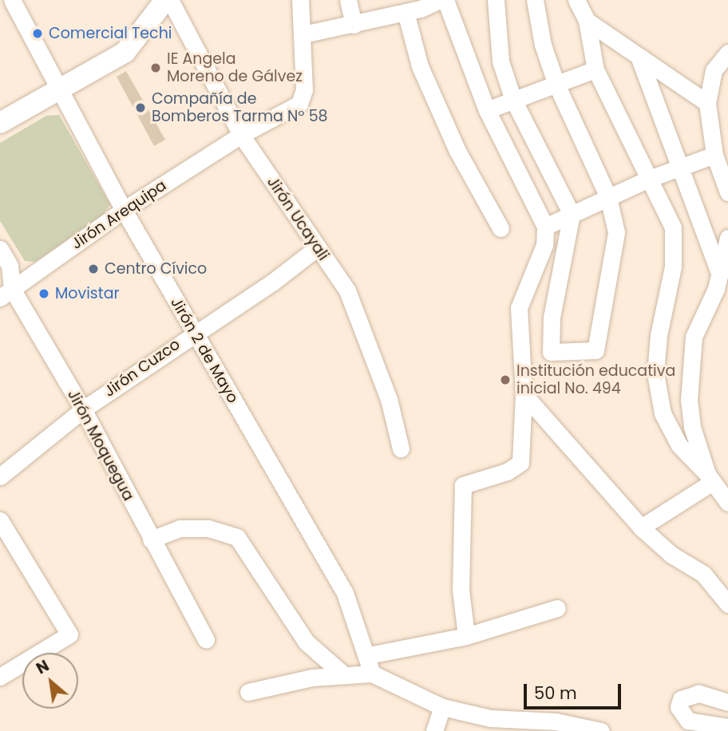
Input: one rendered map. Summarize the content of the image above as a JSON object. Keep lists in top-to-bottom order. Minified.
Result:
{"streets":{"street":["Jirón Arequipa","Jirón Ucayali","Jirón 2 de Mayo","Jirón Cuzco","Jirón Moquegua"]},"crossings":[["Jirón Arequipa","Jirón Ucayali"],["Jirón Arequipa","Jirón 2 de Mayo"],["Jirón Arequipa","Jirón Moquegua"],["Jirón Ucayali","Jirón Cuzco"],["Jirón 2 de Mayo","Jirón Cuzco"],["Jirón Cuzco","Jirón Moquegua"]],"places":["Comercial Techi","IE Angela Moreno de Gálvez","Compañía de Bomberos Tarma Nº 58","Centro Cívico","Movistar","Institución educativa inicial No. 494"],"scale_bar":"50 m","north":"top left"}
